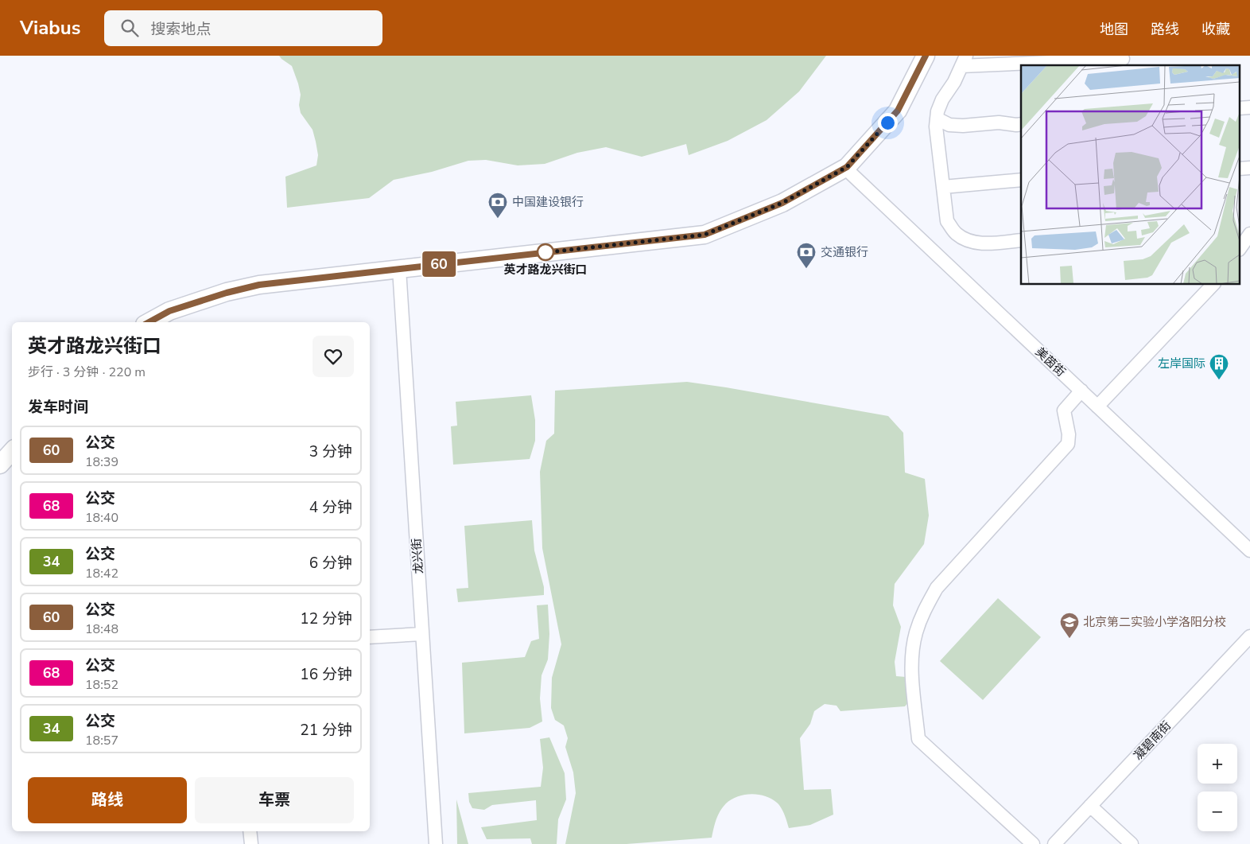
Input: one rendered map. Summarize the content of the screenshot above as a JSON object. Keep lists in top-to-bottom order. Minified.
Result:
{"streets":{"street":["美茵街","龙兴街","凝碧南街"]},"places":{"bank":["中国建设银行","交通银行"],"other":["英才路龙兴街口"],"building":["左岸国际"],"school or university":["北京第二实验小学洛阳分校"]},"lines":["bus line 60"],"page":{"header":"Viabus","search":"搜索地点","nav":["地图","路线","收藏"],"on_map":"60","heading":[["英才路龙兴街口","步行 · 3 分钟 · 220 m"],"发车时间"],"list":[{"mark":"60","name":"公交","note":"18:39","value":"3 分钟"},{"mark":"68","name":"公交","note":"18:40","value":"4 分钟"},{"mark":"34","name":"公交","note":"18:42","value":"6 分钟"},{"mark":"60","name":"公交","note":"18:48","value":"12 分钟"},{"mark":"68","name":"公交","note":"18:52","value":"16 分钟"},{"mark":"34","name":"公交","note":"18:57","value":"21 分钟"}],"map_buttons":["+","−"],"buttons":["路线","车票"]}}
